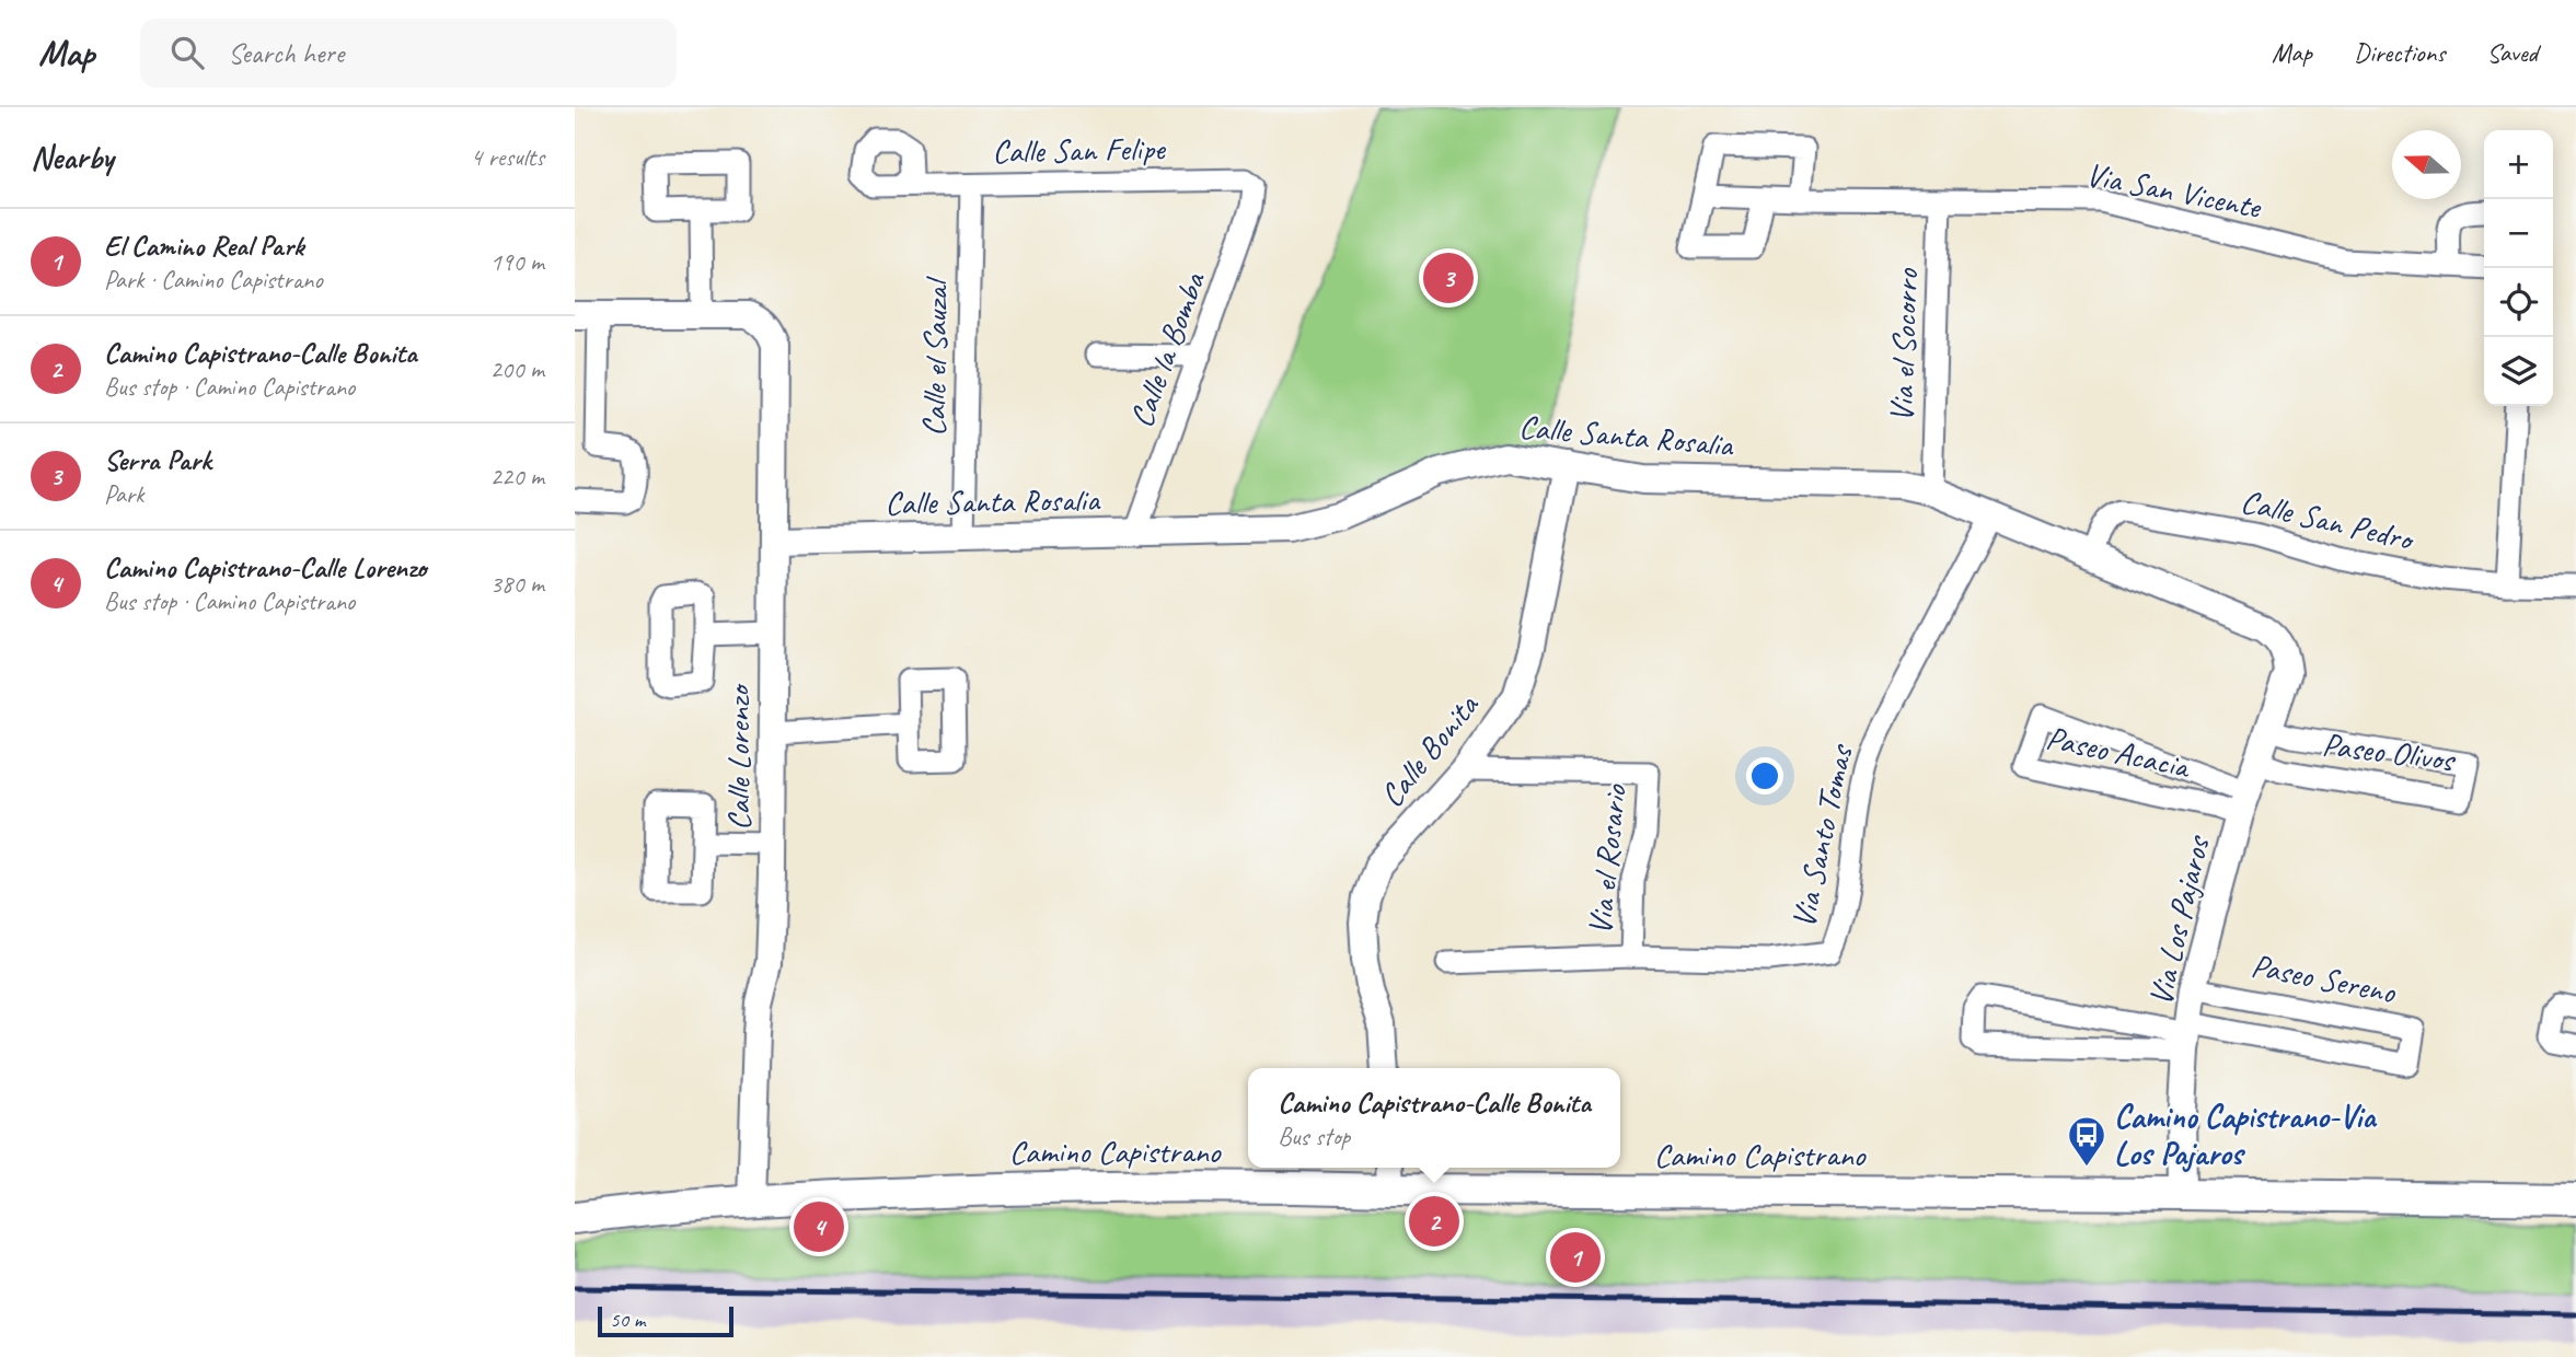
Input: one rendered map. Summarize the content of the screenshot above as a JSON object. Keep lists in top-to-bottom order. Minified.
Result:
{"streets":{"main road":["Camino Capistrano"],"street":["Calle San Felipe","Via San Vicente","Via el Socorro","Calle la Bomba","Calle el Sauzal","Calle Santa Rosalia","Calle San Pedro","Calle Bonita","Paseo Acacia","Paseo Olivos","Calle Lorenzo","Via Santo Tomas","Via el Rosario","Via Los Pajaros","Paseo Sereno"]},"crossings":[["Calle San Felipe","Calle la Bomba"],["Calle San Felipe","Calle el Sauzal"],["Via San Vicente","Via el Socorro"],["Via el Socorro","Calle Santa Rosalia"],["Calle la Bomba","Calle Santa Rosalia"],["Calle el Sauzal","Calle Santa Rosalia"],["Calle Santa Rosalia","Calle San Pedro"],["Calle Santa Rosalia","Calle Bonita"],["Calle Santa Rosalia","Calle Lorenzo"],["Calle Santa Rosalia","Via Santo Tomas"],["Calle Santa Rosalia","Via Los Pajaros"],["Calle Bonita","Via el Rosario"],["Paseo Acacia","Via Los Pajaros"],["Paseo Olivos","Via Los Pajaros"],["Calle Lorenzo","Camino Capistrano"],["Via Santo Tomas","Via el Rosario"],["Via Los Pajaros","Paseo Sereno"],["Via Los Pajaros","Camino Capistrano"]],"places":{"bus stop":["Camino Capistrano-Via Los Pajaros"]},"scale_bar":"50 m","north":"left","page":{"header":"Map","search":"Search here","nav":["Map","Directions","Saved"],"heading":["Nearby","4 results"],"map_buttons":["+","−"],"list":[{"mark":"1","name":"El Camino Real Park","note":"Park · Camino Capistrano","value":"190 m"},{"mark":"2","name":"Camino Capistrano-Calle Bonita","note":"Bus stop · Camino Capistrano","value":"200 m"},{"mark":"3","name":"Serra Park","note":"Park","value":"220 m"},{"mark":"4","name":"Camino Capistrano-Calle Lorenzo","note":"Bus stop · Camino Capistrano","value":"380 m"}],"pins":["3","2","4","1"],"popup":["Camino Capistrano-Calle Bonita","Bus stop"],"scale":"50 m"}}
